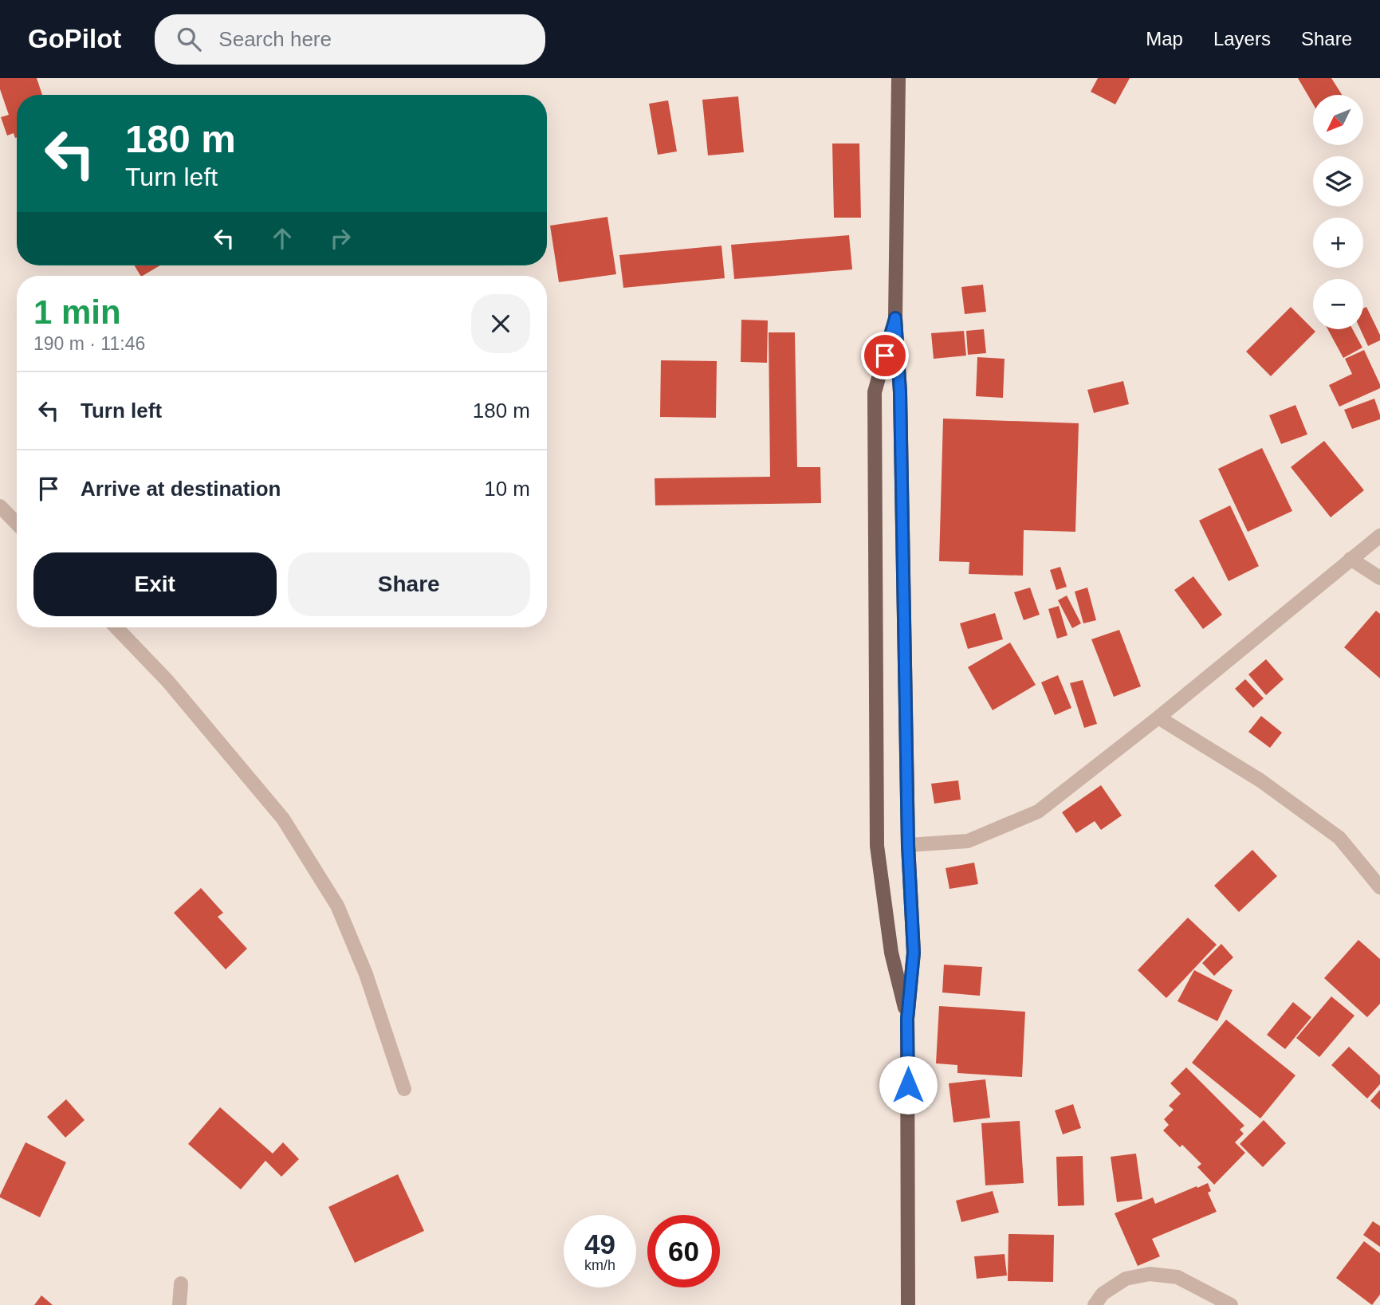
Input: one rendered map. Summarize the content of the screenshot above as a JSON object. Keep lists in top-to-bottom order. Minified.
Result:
{"north":"bottom left","page":{"header":"GoPilot","search":"Search here","nav":["Map","Layers","Share"],"map_buttons":["+","−"],"turn":["180 m","Turn left"],"heading":["1 min","190 m · 11:46"],"list":[{"name":"Turn left","value":"180 m"},{"name":"Arrive at destination","value":"10 m"}],"buttons":["Exit","Share"],"speed":"49 km/h","limit":"60"}}
